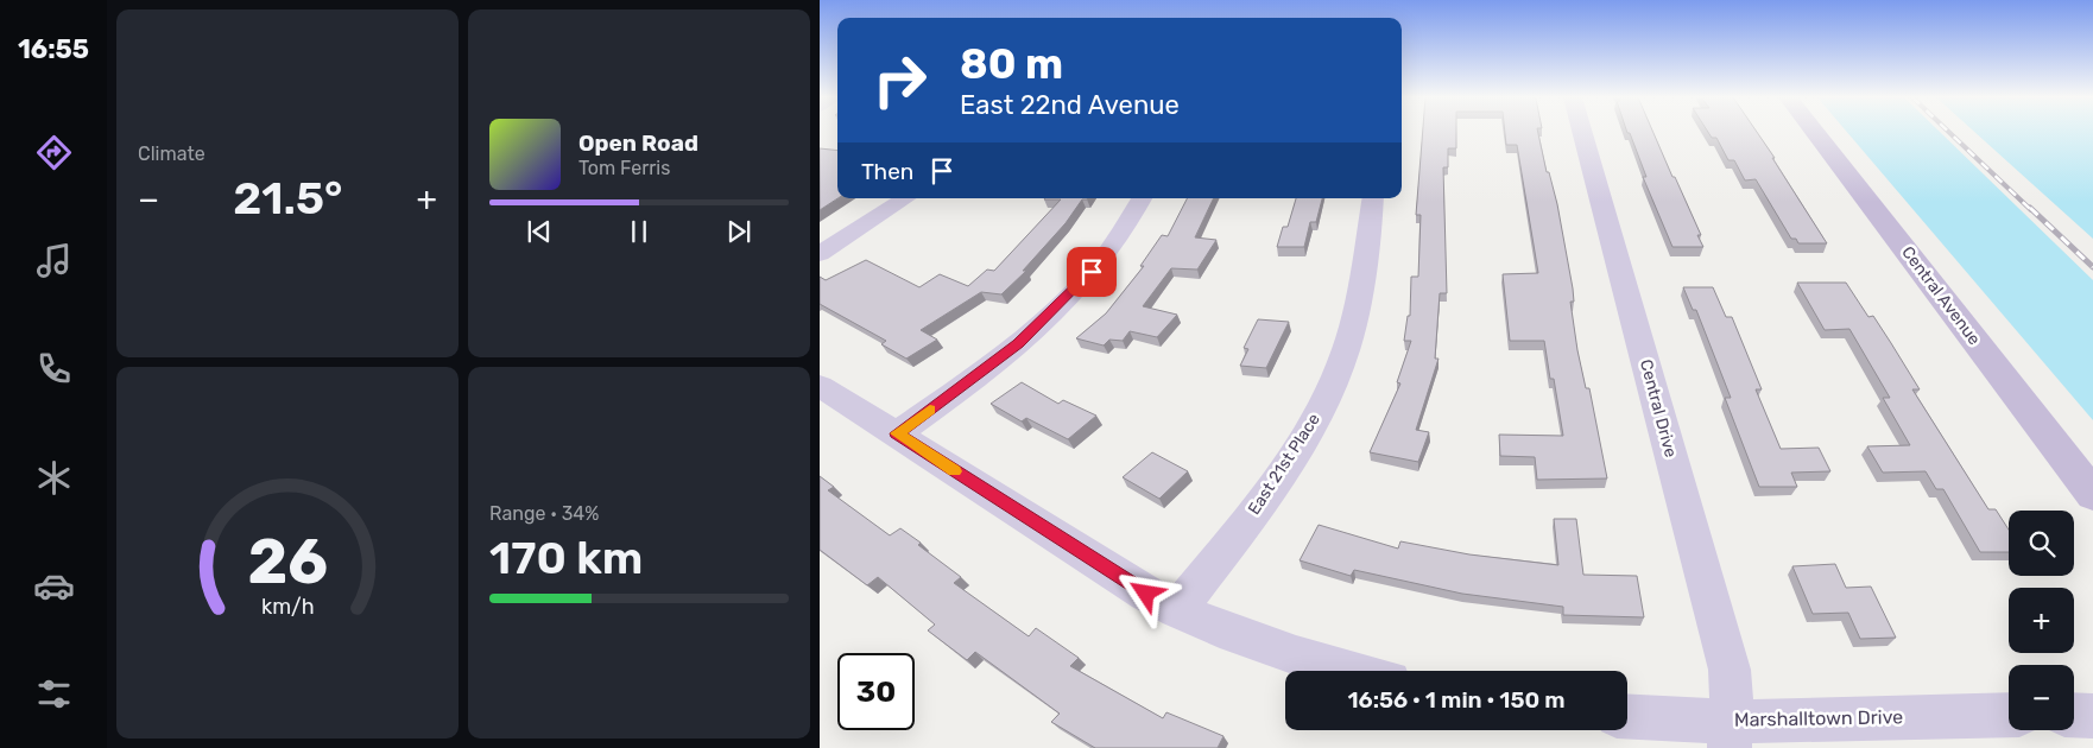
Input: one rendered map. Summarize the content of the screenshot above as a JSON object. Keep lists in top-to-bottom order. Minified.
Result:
{"streets":{"main road":["Central Avenue"],"street":["Central Drive","East 21st Place","Marshalltown Drive"]},"crossings":[["Central Drive","Marshalltown Drive"]],"page":{"tabs":"16:55","tile":["Climate",["Range · 34%","170 km"]],"turn":["80 m","East 22nd Avenue"],"song":["Open Road","Tom Ferris"],"then":"Then","heat":["−","21.5°","+"],"map_buttons":["+","−"],"limit":"30","trip":"16:56 · 1 min · 150 m","gauge":["26","km/h"]}}
